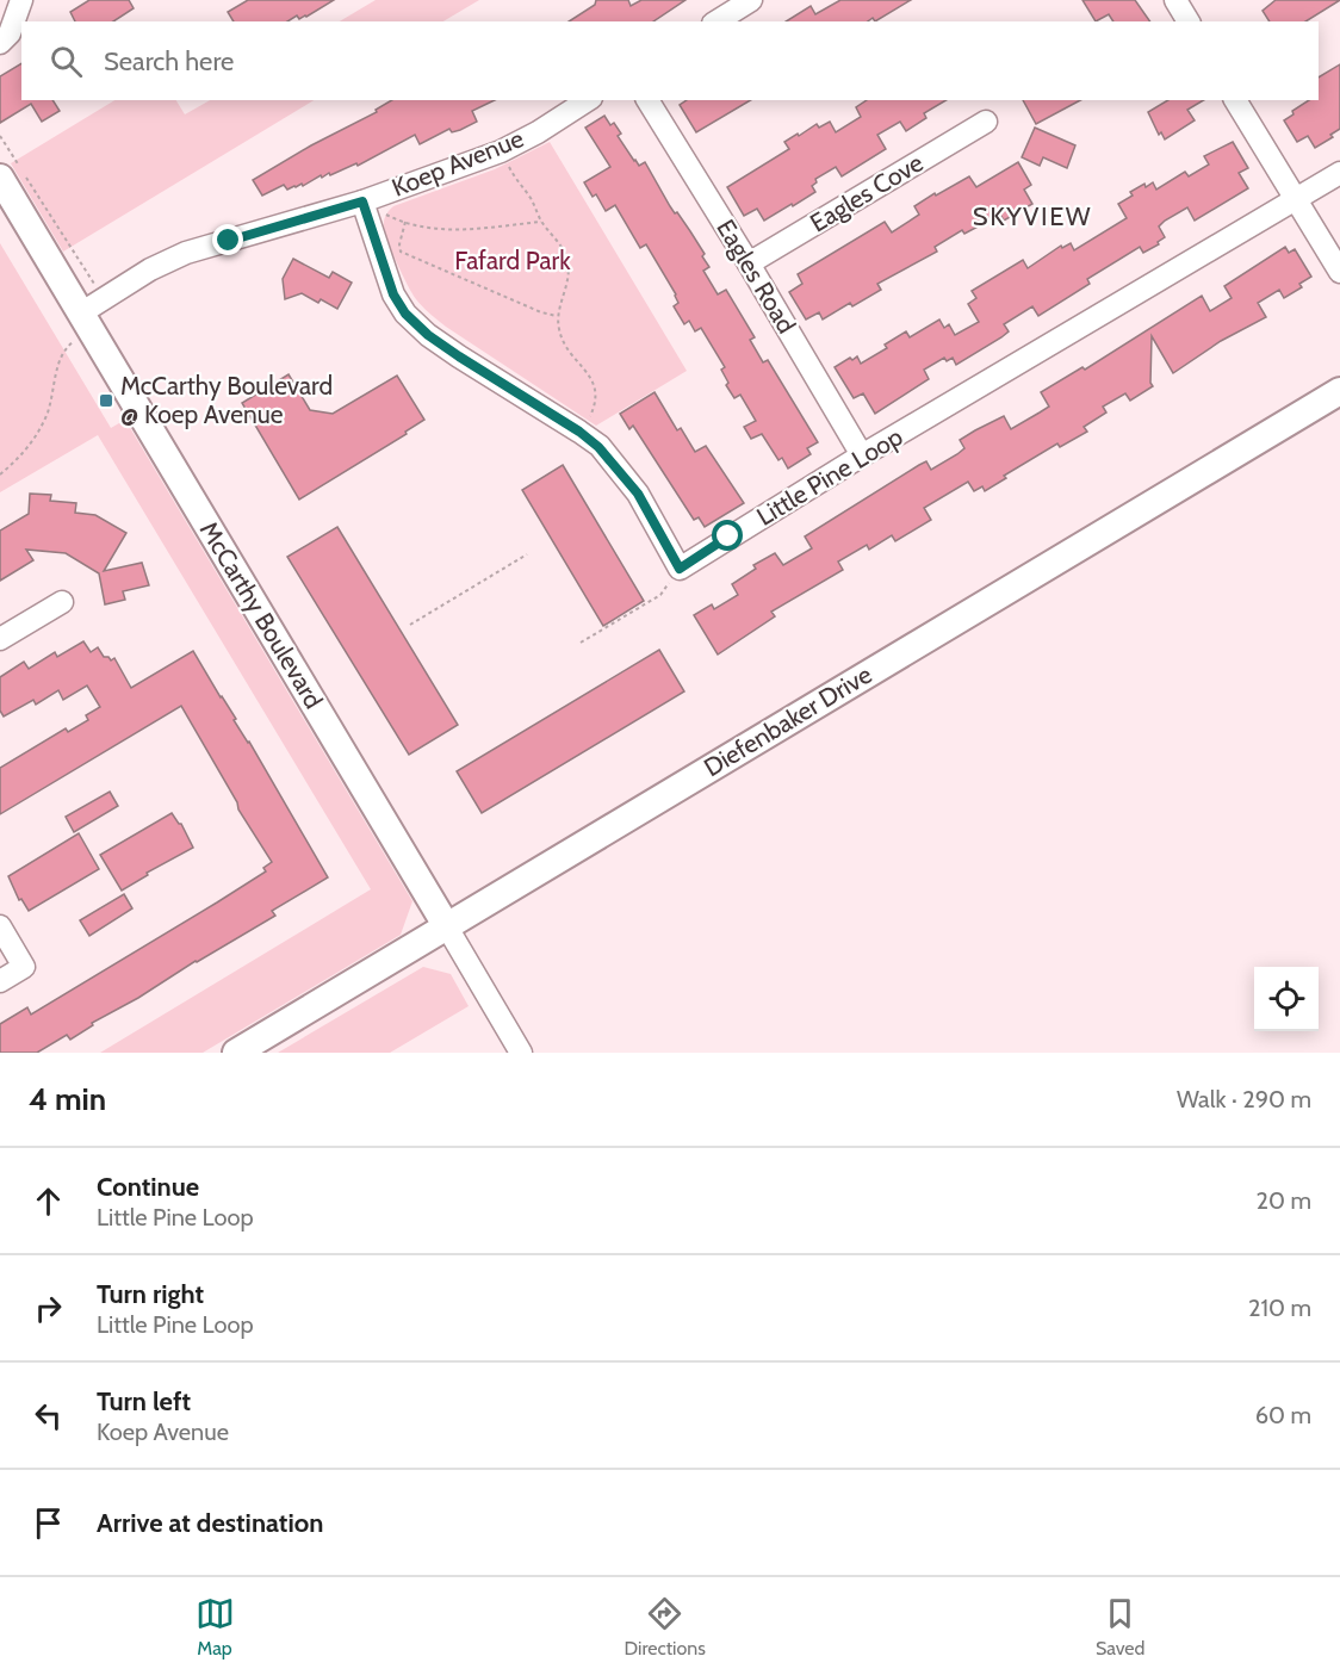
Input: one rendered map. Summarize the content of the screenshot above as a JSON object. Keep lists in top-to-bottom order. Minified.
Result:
{"streets":{"main road":["McCarthy Boulevard","Diefenbaker Drive"],"street":["Koep Avenue","Eagles Cove","Eagles Road","Little Pine Loop"]},"crossings":[["Koep Avenue","McCarthy Boulevard"],["Eagles Cove","Eagles Road"],["Eagles Road","Little Pine Loop"],["McCarthy Boulevard","Diefenbaker Drive"]],"districts":["SKYVIEW"],"parks":["Fafard Park"],"places":{"transit":["McCarthy Boulevard @ Koep Avenue"]},"page":{"search":"Search here","heading":["4 min","Walk · 290 m"],"list":[["Continue","Little Pine Loop","20 m"],["Turn right","Little Pine Loop","210 m"],["Turn left","Koep Avenue","60 m"],"Arrive at destination"],"nav":["Map","Directions","Saved"]}}
